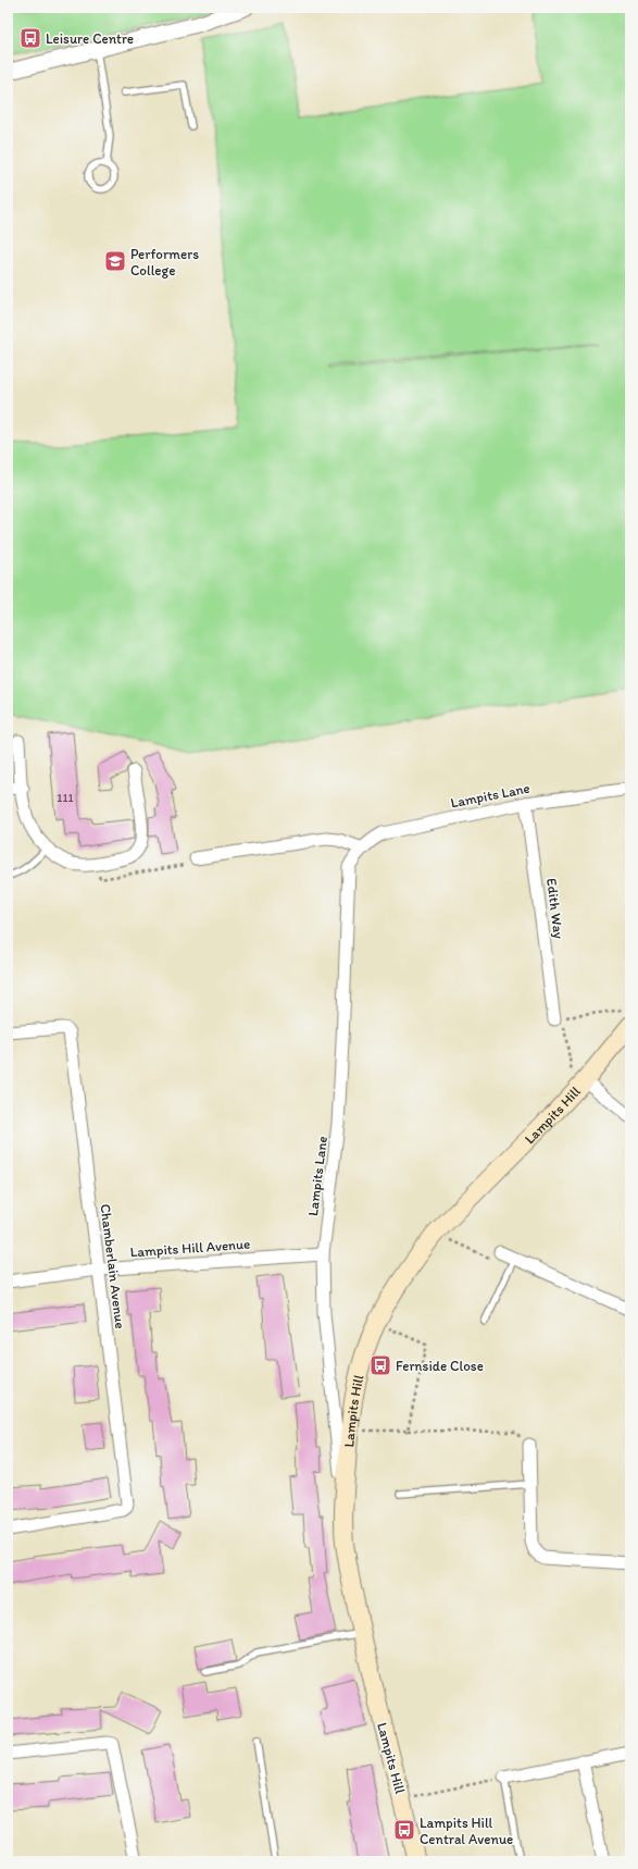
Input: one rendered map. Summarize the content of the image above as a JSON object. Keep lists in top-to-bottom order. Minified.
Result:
{"streets":{"main road":["Lampits Hill"],"street":["Lampits Lane","Edith Way","Lampits Hill Avenue","Chamberlain Avenue"]},"crossings":[["Lampits Lane","Edith Way"],["Lampits Lane","Lampits Hill"],["Lampits Lane","Lampits Hill Avenue"],["Lampits Hill Avenue","Chamberlain Avenue"]],"places":{"bus stop":["Leisure Centre","Fernside Close","Lampits Hill Central Avenue"],"school or university":["Performers College"]},"house_numbers":["111"]}
